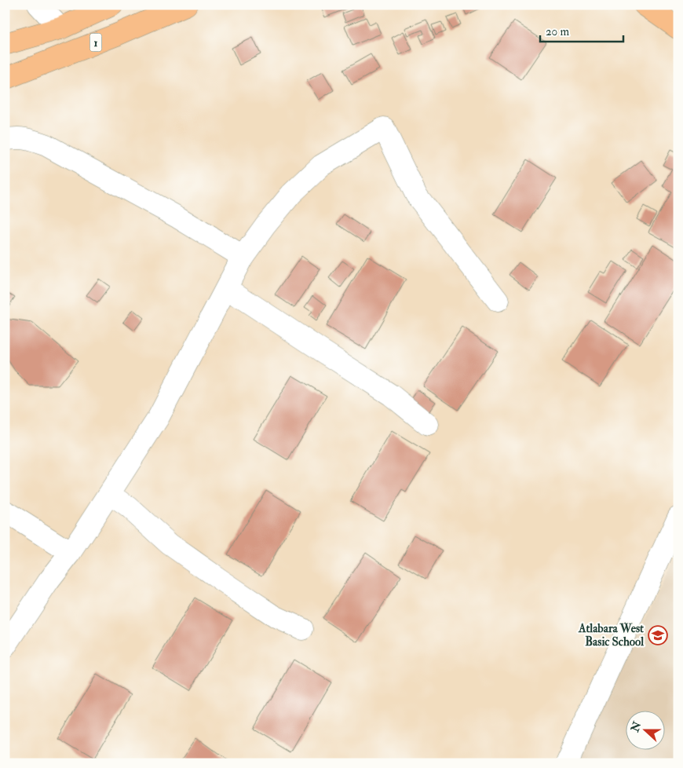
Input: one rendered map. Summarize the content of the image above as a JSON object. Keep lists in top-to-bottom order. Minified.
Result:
{"streets":{"main road":["1"]},"places":{"school or university":["Atlabara West Basic School"]},"scale_bar":"20 m","north":"left"}
